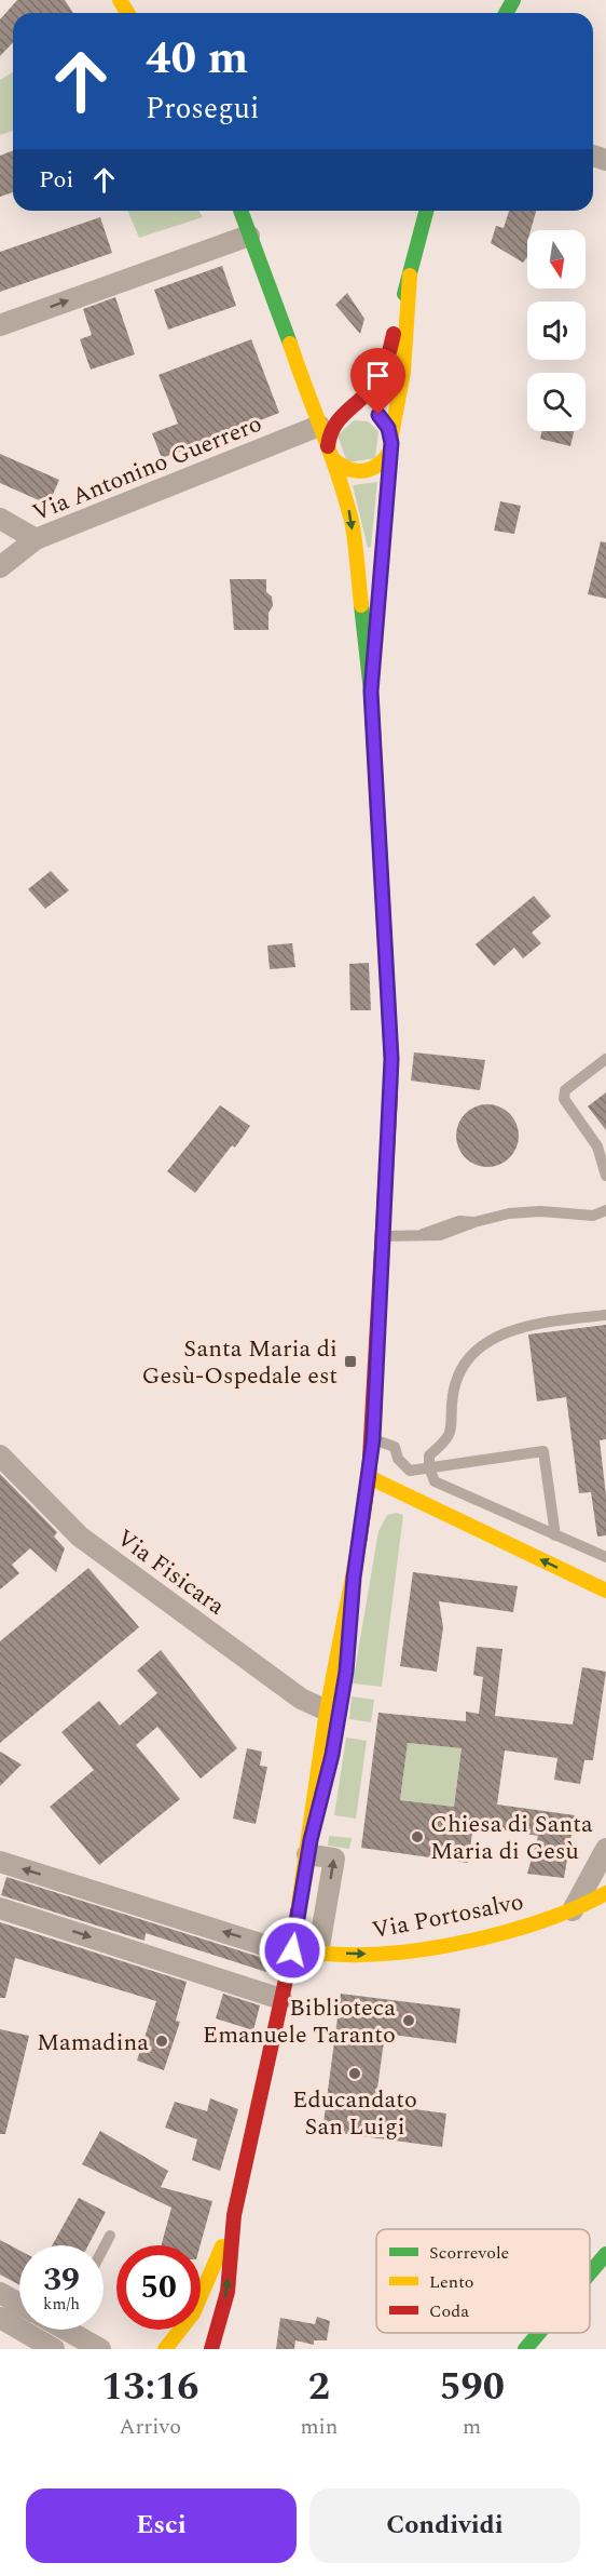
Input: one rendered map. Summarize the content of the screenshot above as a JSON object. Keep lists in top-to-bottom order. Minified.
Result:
{"streets":{"main road":["Via Portosalvo"],"street":["Via Antonino Guerrero","Via Fisicara"]},"one_way":["Via Portosalvo"],"places":{"transit":["Santa Maria di Gesù-Ospedale est"],"other":["Chiesa di Santa Maria di Gesù","Biblioteca Emanuele Taranto","Mamadina","Educandato San Luigi"]},"legend":["Scorrevole","Lento","Coda"],"north":"bottom","page":{"turn":["40 m","Prosegui"],"then":"Poi","speed":"39 km/h","limit":"50","eta":["13:16","Arrivo","2","min","590","m"],"buttons":["Esci","Condividi"]}}
